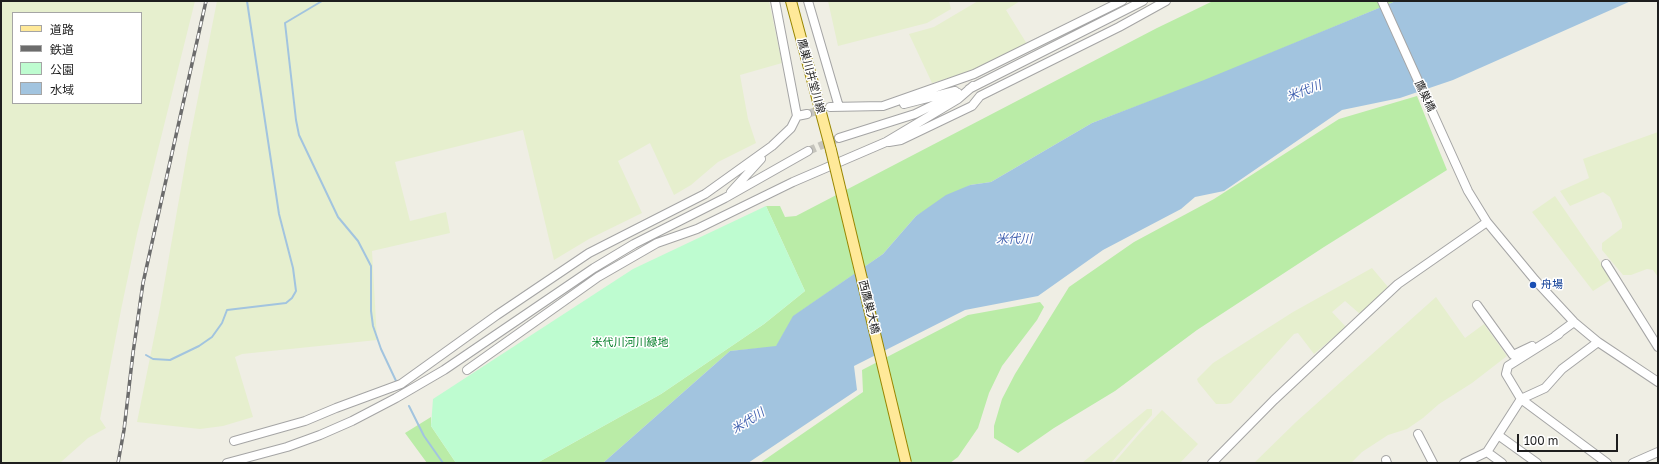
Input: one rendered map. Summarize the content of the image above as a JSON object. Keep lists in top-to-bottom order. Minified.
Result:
{"streets":{"main road":["鷹巣川井堂川線","西鷹巣大橋"],"street":["鷹巣橋"]},"crossings":[["鷹巣川井堂川線","西鷹巣大橋"]],"water":["米代川"],"parks":["米代川河川緑地"],"places":["舟場"],"legend":["道路","鉄道","公園","水域"],"scale_bar":"100 m"}
